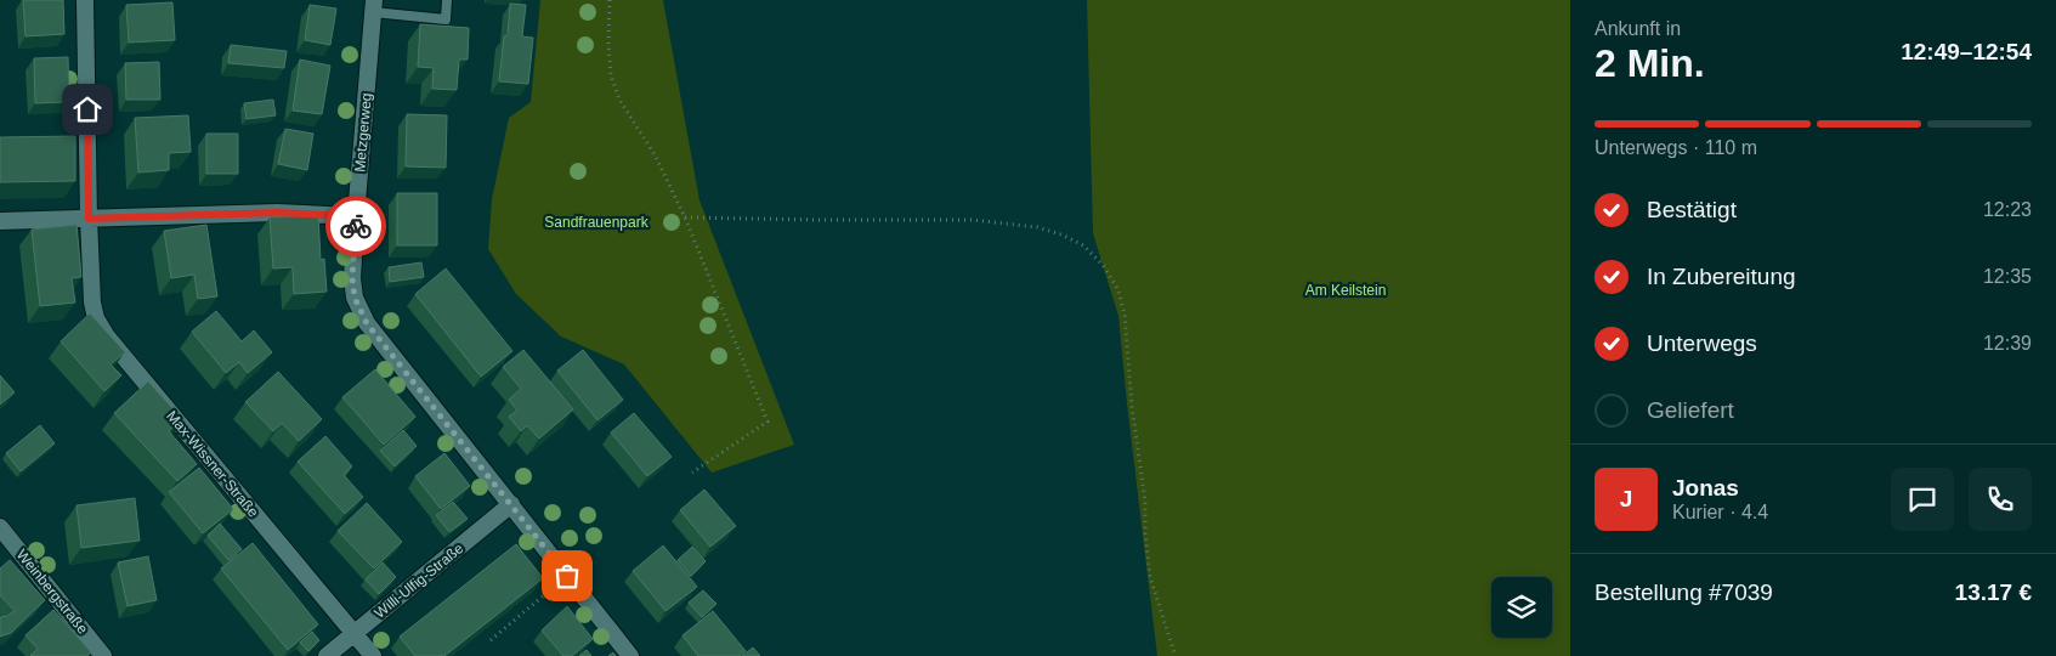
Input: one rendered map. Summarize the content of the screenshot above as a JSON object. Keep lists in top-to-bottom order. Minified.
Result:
{"streets":{"street":["Metzgerweg","Max-Wissner-Straße","Willi-Ulfig-Straße","Weinbergstraße"]},"crossings":[["Metzgerweg","Willi-Ulfig-Straße"],["Max-Wissner-Straße","Willi-Ulfig-Straße"]],"parks":["Sandfrauenpark","Am Keilstein"],"page":{"heading":["2 Min.","Ankunft in","12:49–12:54"],"panel":["Jonas","Kurier · 4.4","Bestellung #7039","13.17 €"],"bar":"Unterwegs · 110 m","list":[["Bestätigt","12:23"],["In Zubereitung","12:35"],["Unterwegs","12:39"],"Geliefert"],"round":"J"}}
